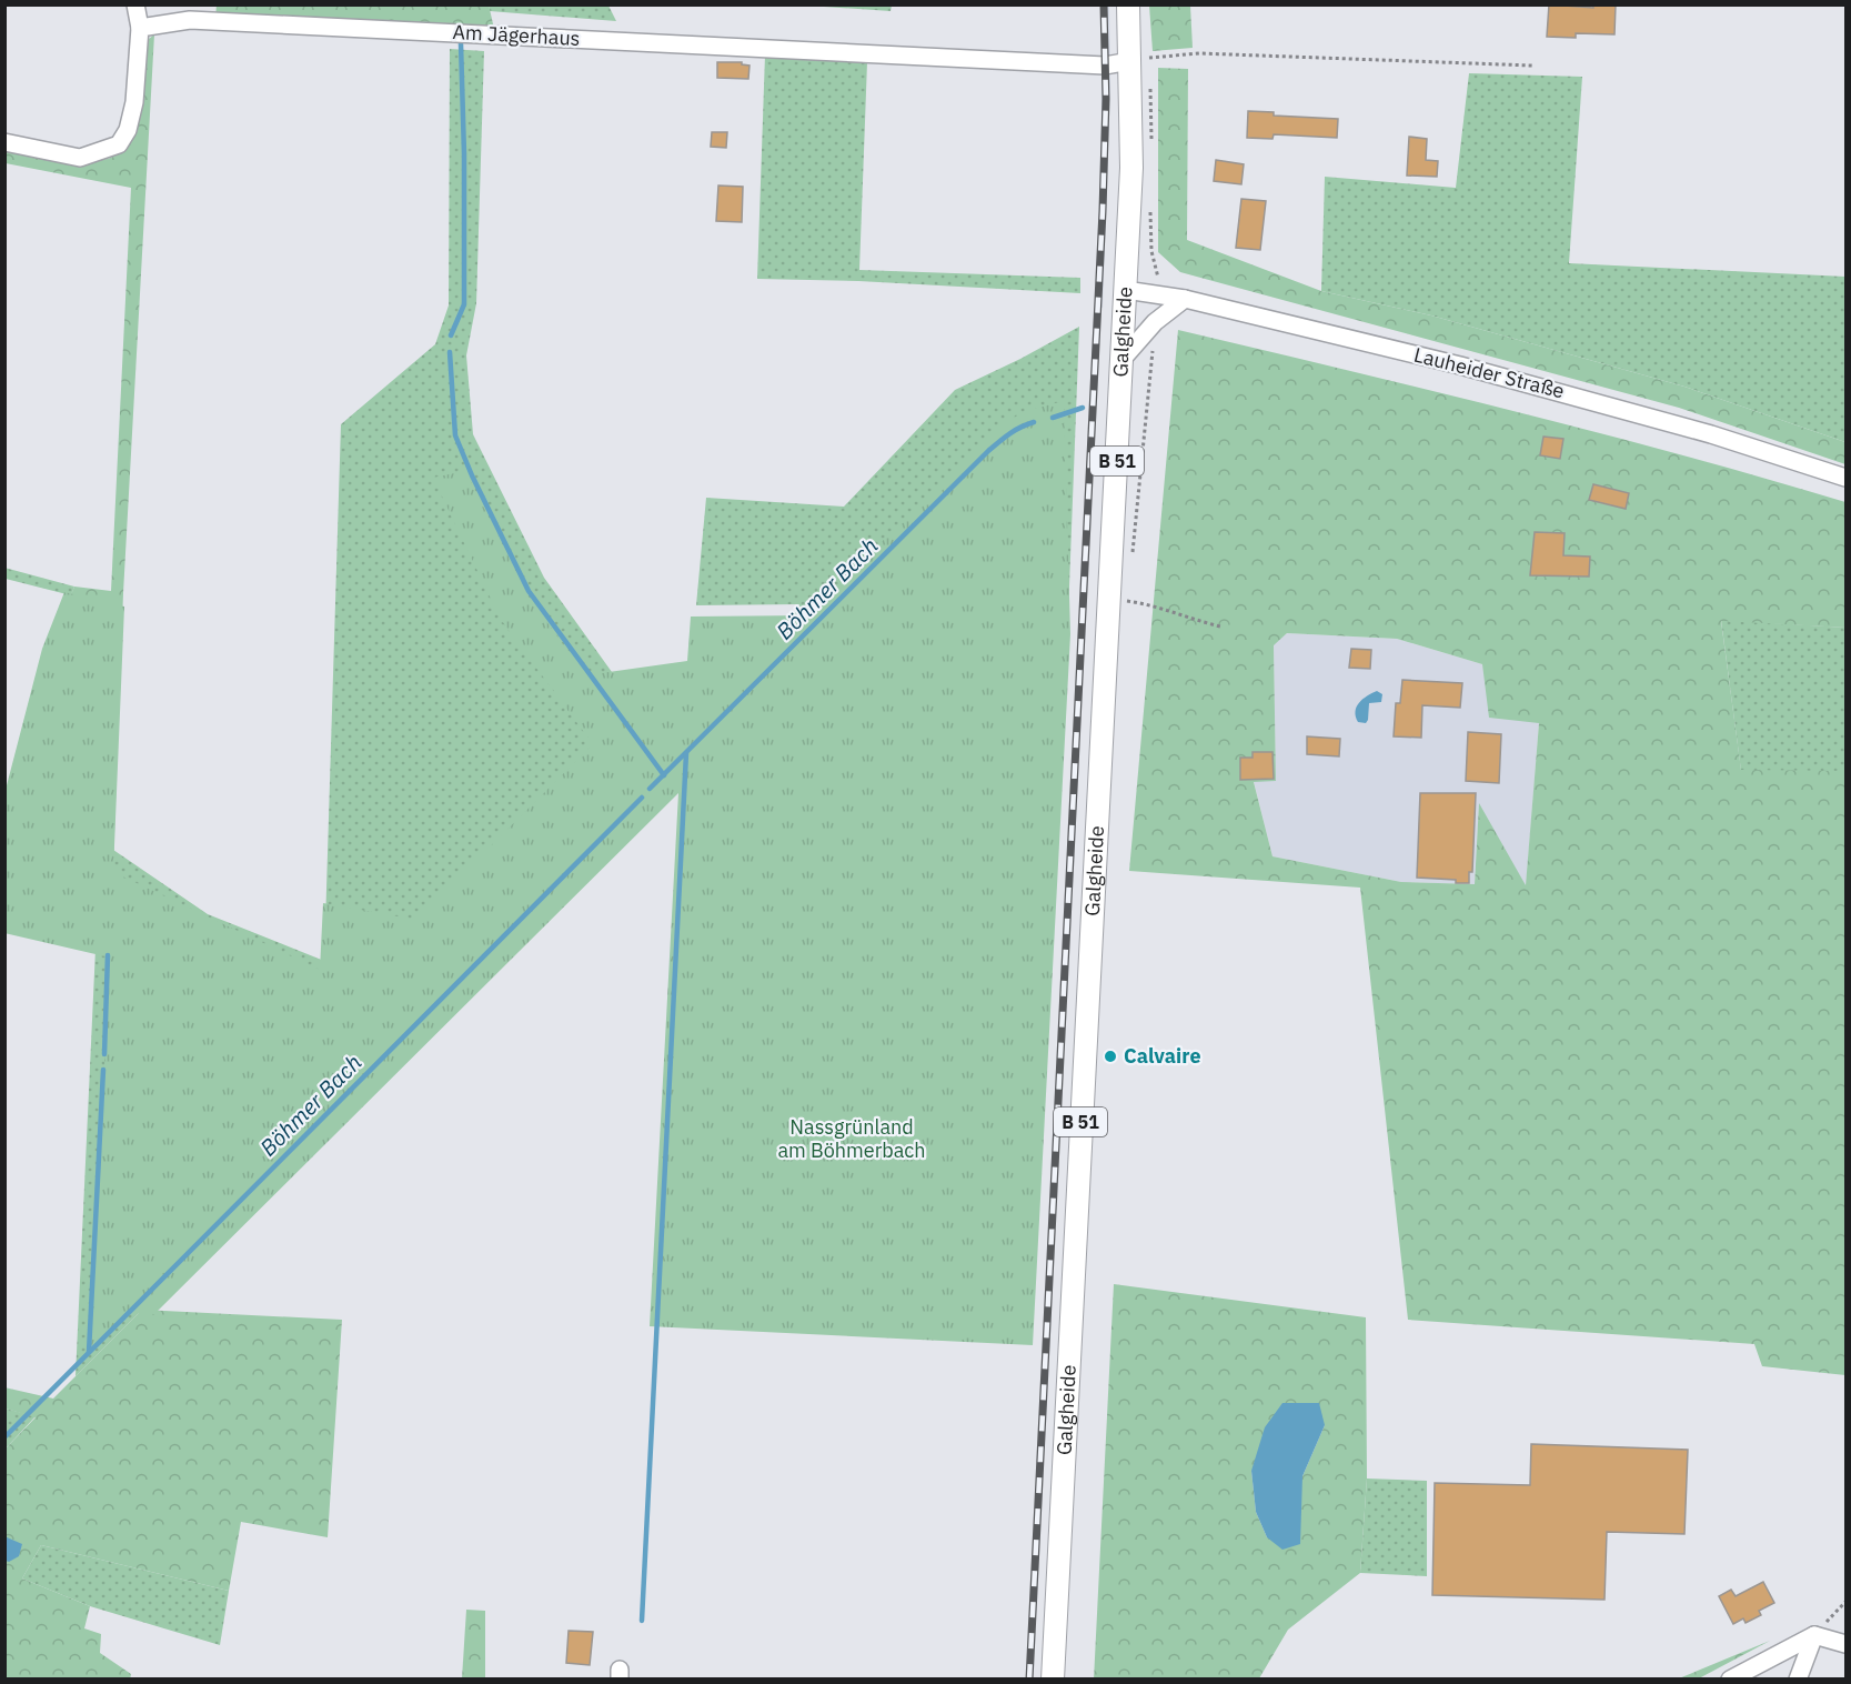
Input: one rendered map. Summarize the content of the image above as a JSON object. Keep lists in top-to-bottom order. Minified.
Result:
{"streets":{"main road":["Galgheide","B 51"],"street":["Am Jägerhaus","Lauheider Straße"]},"crossings":[["Am Jägerhaus","Galgheide"],["Galgheide","Lauheider Straße"]],"water":["Böhmer Bach"],"parks":["Nassgrünland am Böhmerbach"],"places":["Calvaire"]}
